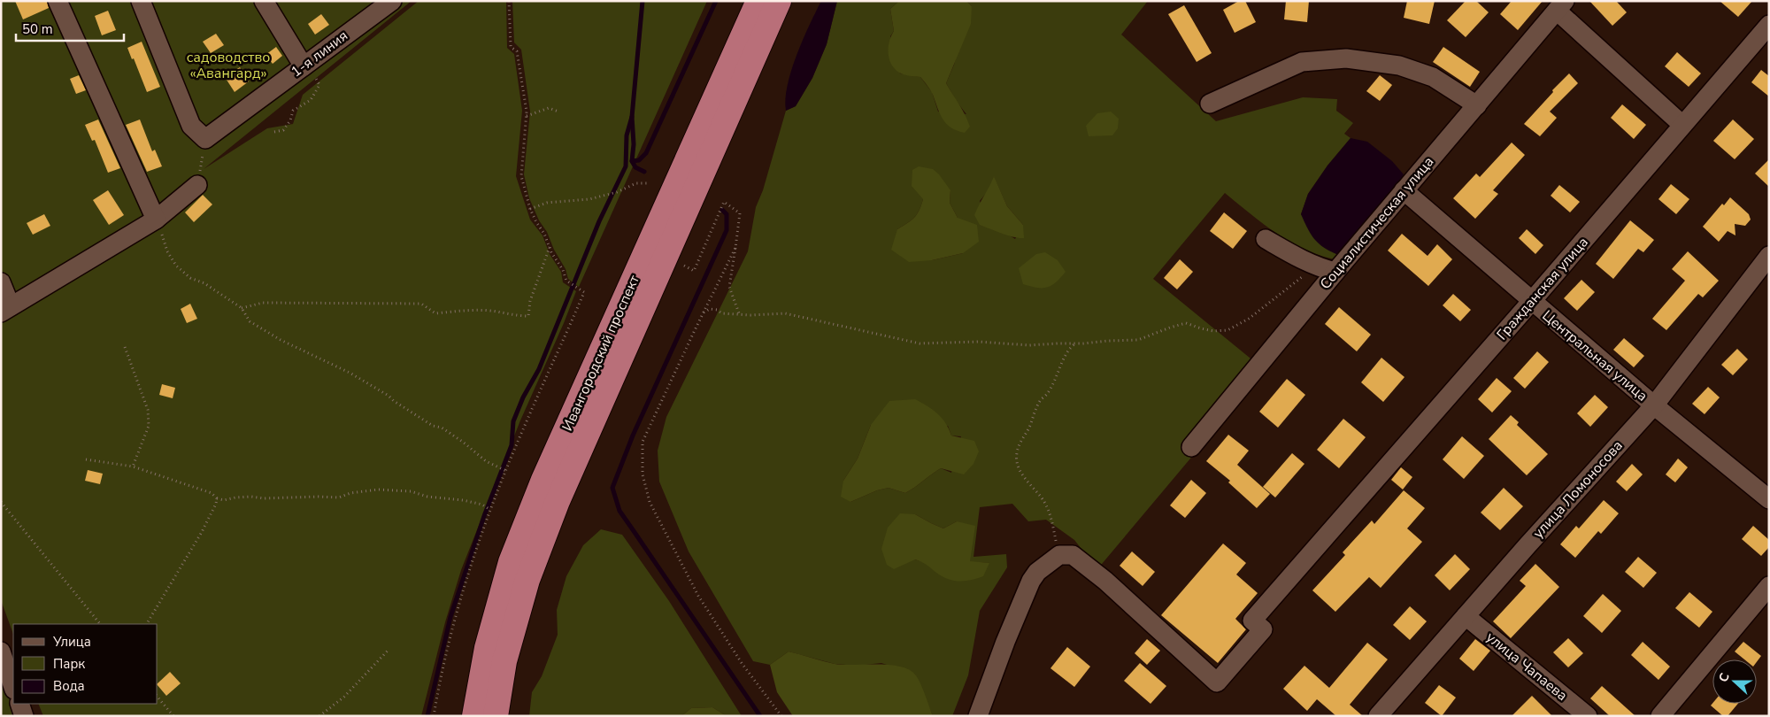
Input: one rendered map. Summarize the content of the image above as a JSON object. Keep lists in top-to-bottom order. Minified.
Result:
{"streets":{"highway":["Ивангородский проспект"],"street":["1-я линия","Социалистическая улица","Гражданская улица","Центральная улица","улица Ломоносова","улица Чапаева"]},"crossings":[["Социалистическая улица","Центральная улица"],["Гражданская улица","Центральная улица"],["Центральная улица","улица Ломоносова"],["улица Ломоносова","улица Чапаева"]],"parks":["садоводство «Авангард»"],"legend":["Улица","Парк","Вода"],"scale_bar":"50 m","north":"left"}
